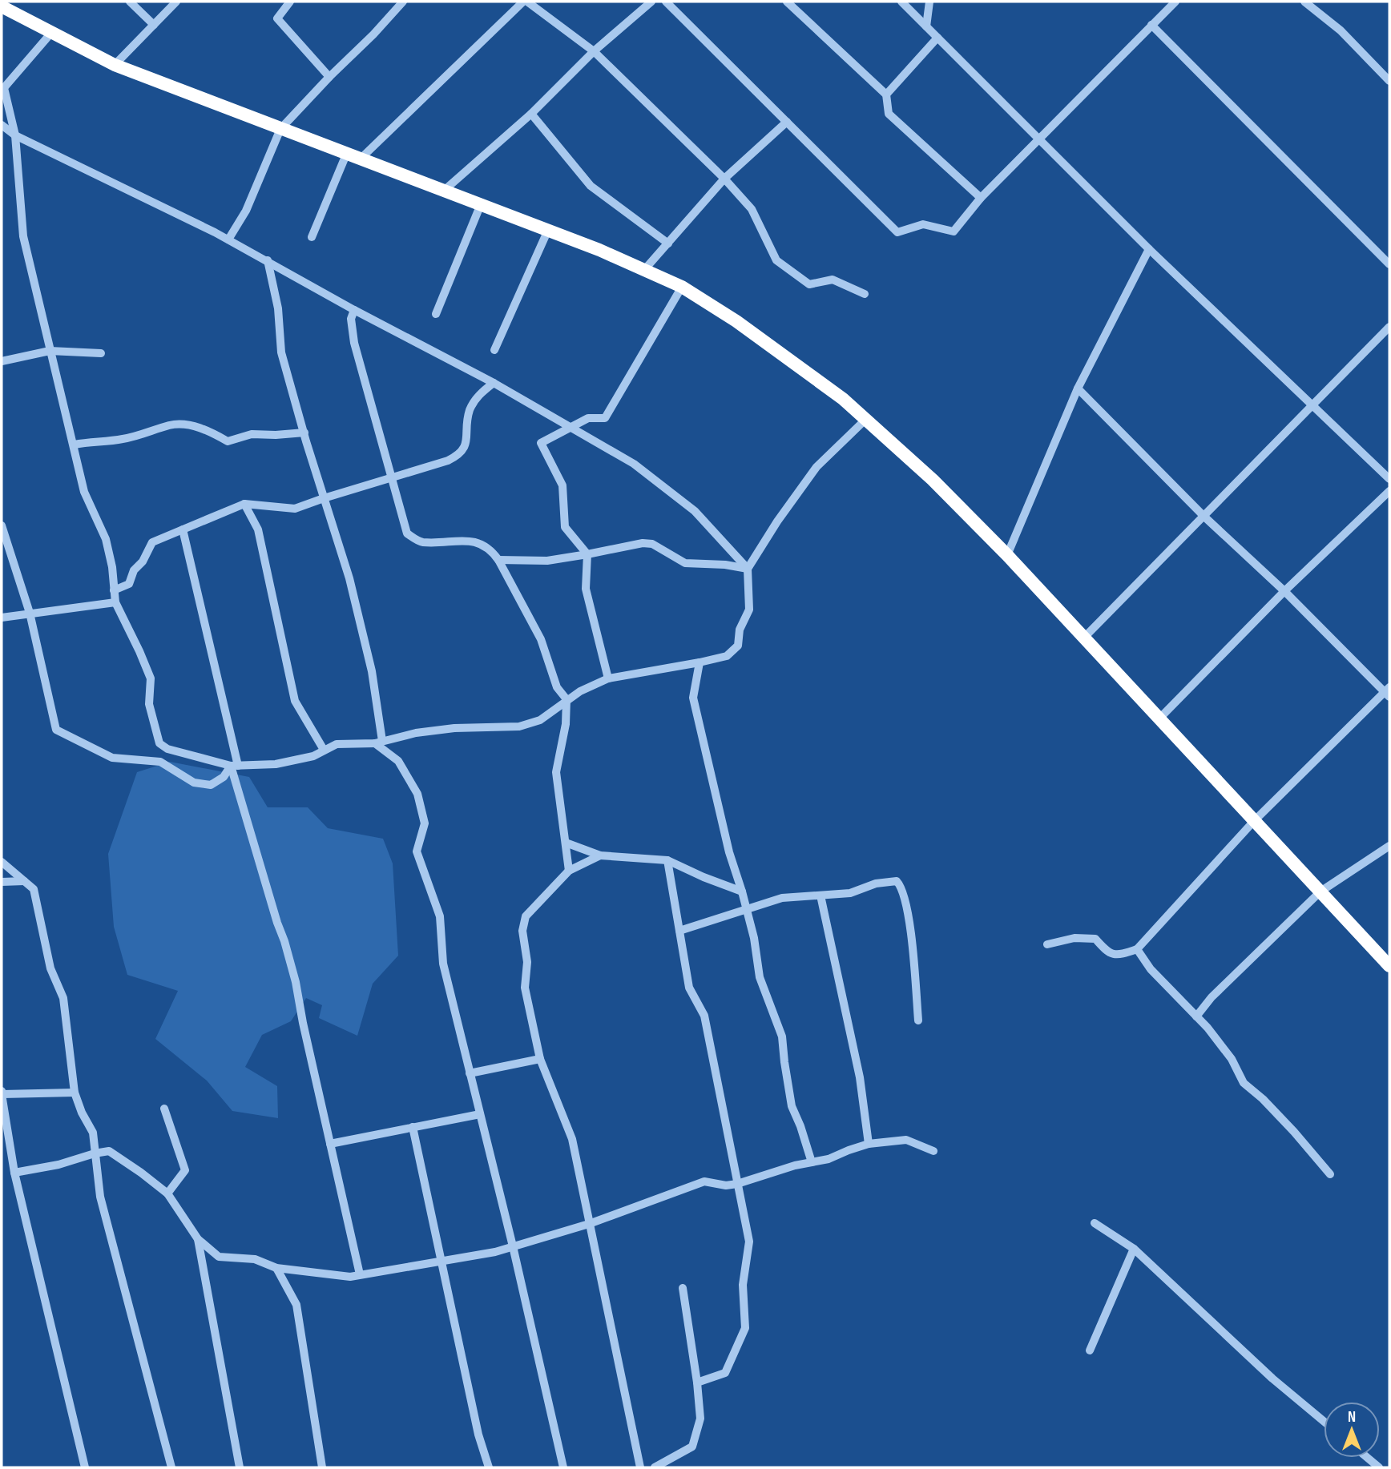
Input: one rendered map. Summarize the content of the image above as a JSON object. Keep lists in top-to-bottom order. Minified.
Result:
{"north":"top"}
